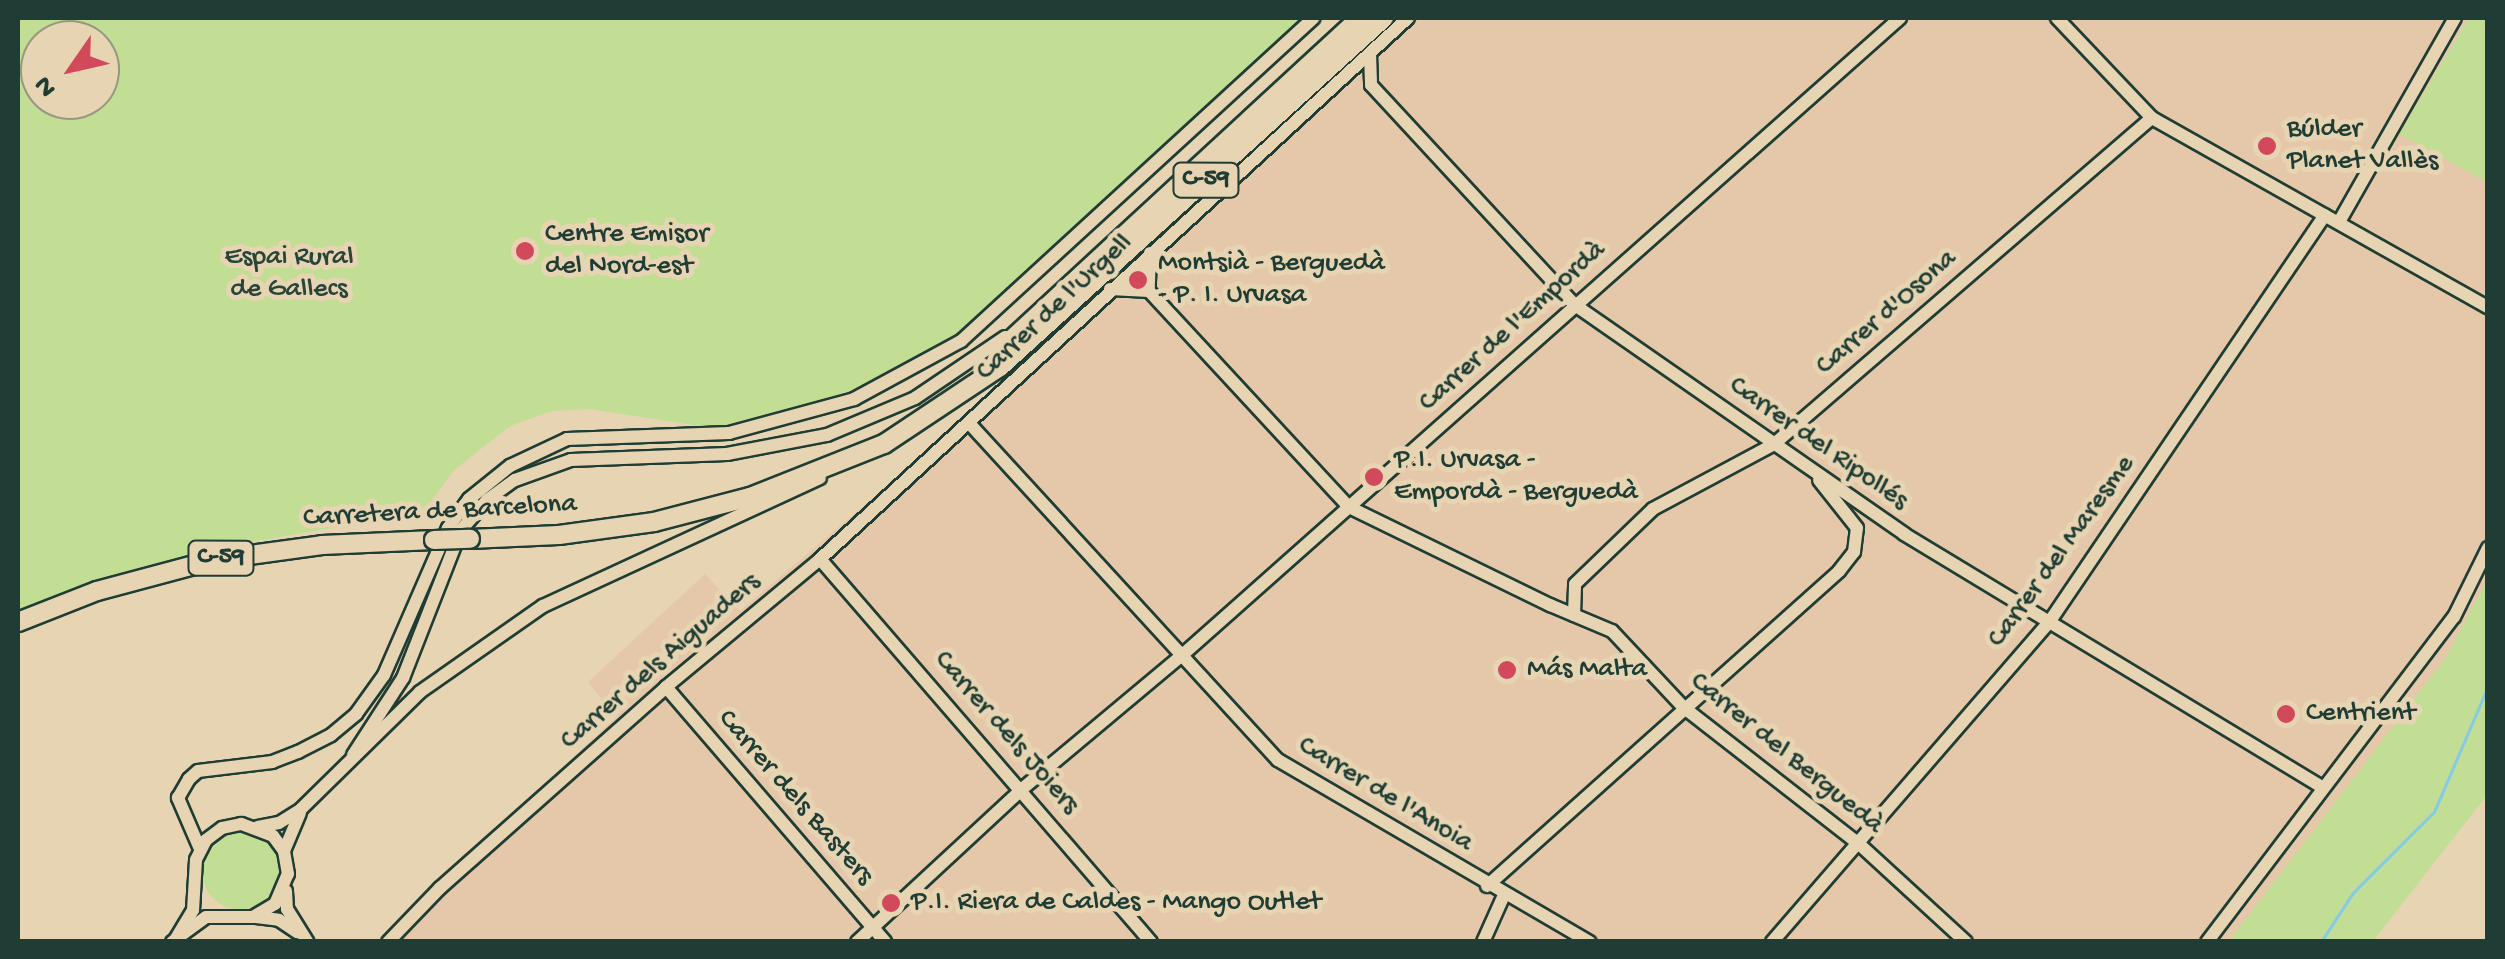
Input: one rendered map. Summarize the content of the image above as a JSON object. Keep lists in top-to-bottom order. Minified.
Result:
{"streets":{"highway":["C-59","Carretera de Barcelona"],"street":["Carrer de l'Urgell","Carrer d'Osona","Carrer de l'Empordà","Carrer del Ripollés","Carrer del Maresme","Carrer dels Aiguaders","Carrer dels Joiers","Carrer del Berguedà","Carrer de l'Anoia","Carrer dels Basters"]},"crossings":[["Carrer de l'Urgell","Carrer del Ripollés"],["Carrer de l'Urgell","Carrer dels Aiguaders"],["Carrer d'Osona","Carrer del Ripollés"],["Carrer d'Osona","Carrer del Berguedà"],["Carrer de l'Empordà","Carrer del Ripollés"],["Carrer de l'Empordà","Carrer dels Joiers"],["Carrer de l'Empordà","Carrer del Berguedà"],["Carrer de l'Empordà","Carrer de l'Anoia"],["Carrer de l'Empordà","Carrer dels Basters"],["Carrer del Ripollés","Carrer del Maresme"],["Carrer del Maresme","Carrer del Berguedà"],["Carrer dels Aiguaders","Carrer dels Joiers"],["Carrer dels Aiguaders","Carrer dels Basters"]],"parks":["Espai Rural de Gallecs"],"places":["Búlder Planet Vallès","Centre Emisor del Nord-est","Montsià - Berguedà - P. I. Urvasa","P.I. Urvasa - Empordà - Berguedà","Más Malta","Centrient","P.I. Riera de Caldes - Mango Outlet"],"north":"bottom left"}
